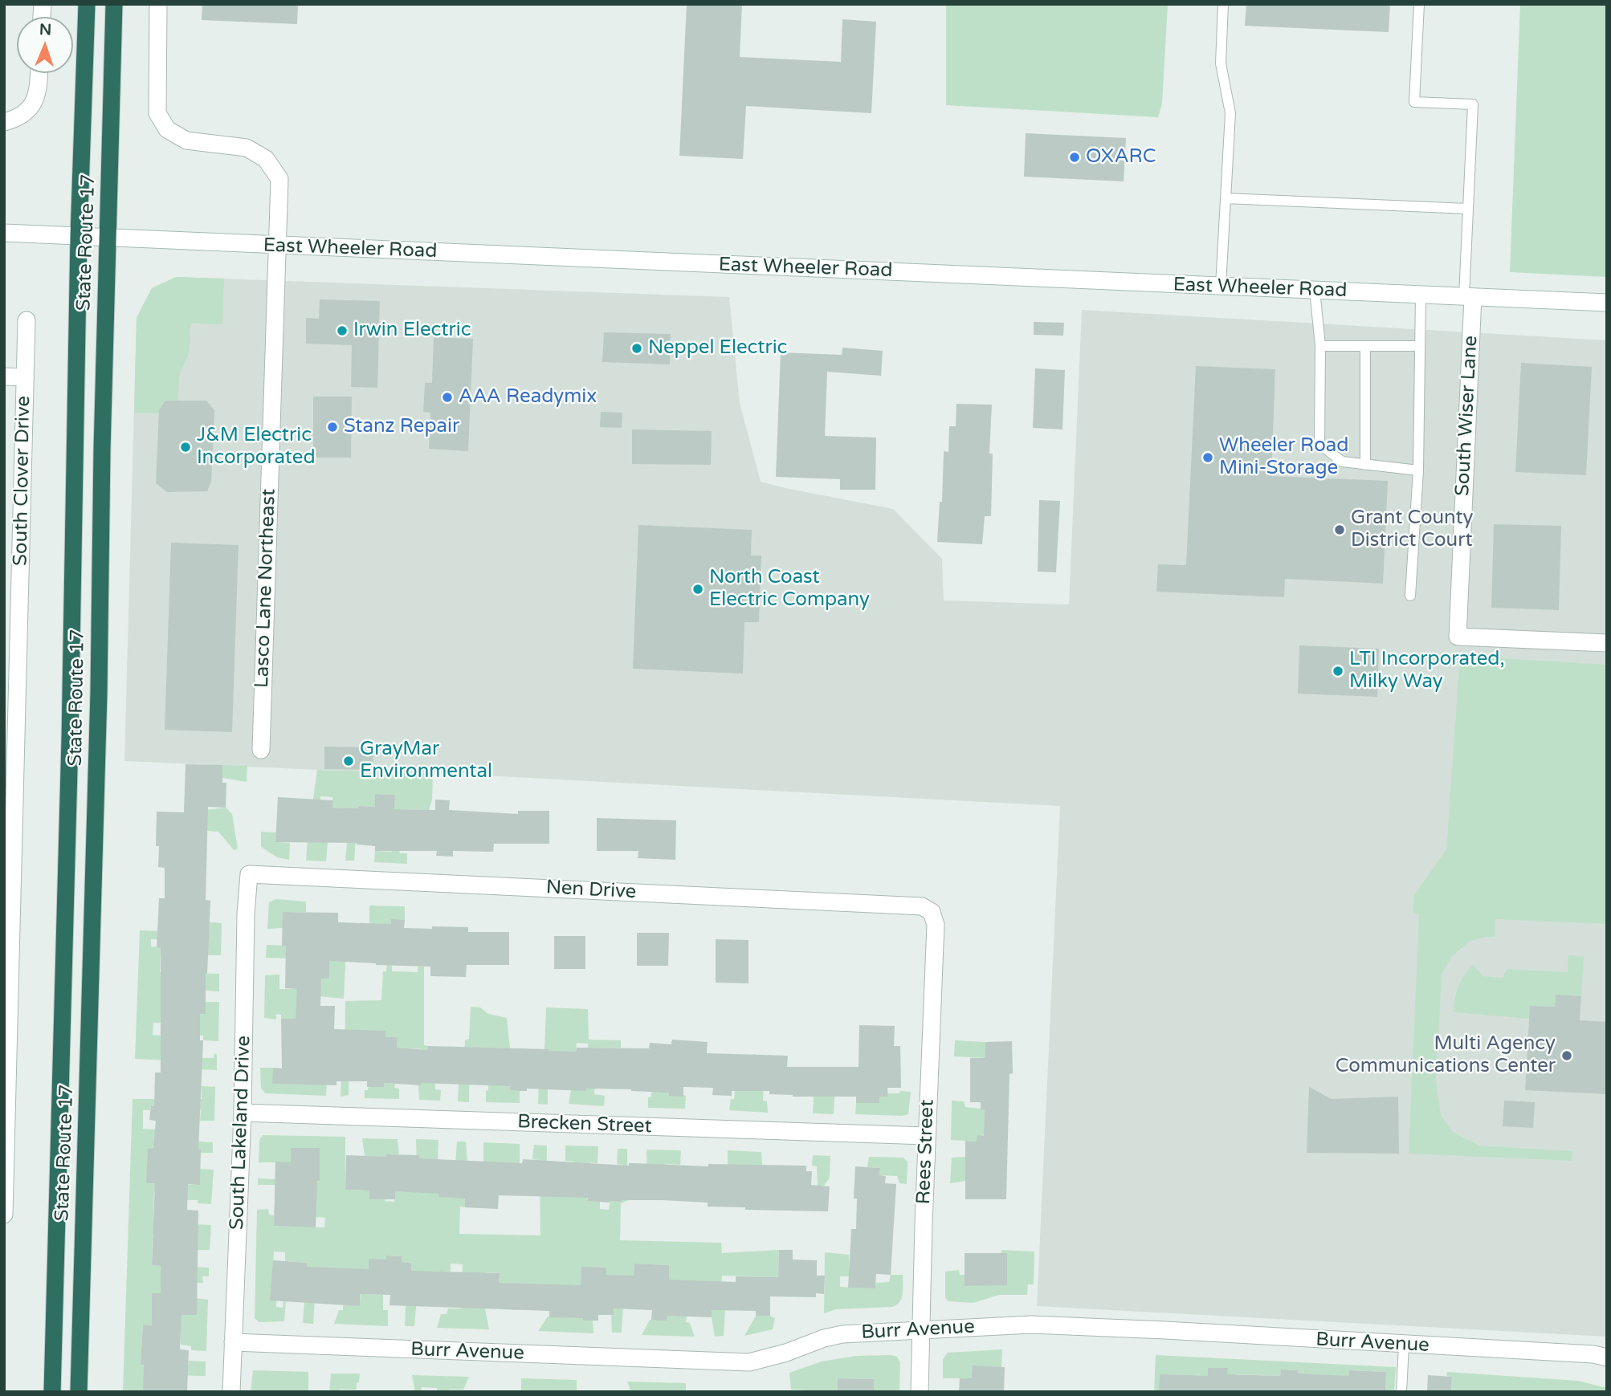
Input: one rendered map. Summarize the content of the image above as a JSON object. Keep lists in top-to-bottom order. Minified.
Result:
{"streets":{"highway":["State Route 17"],"street":["East Wheeler Road","South Wiser Lane","South Clover Drive","Lasco Lane Northeast","Nen Drive","Brecken Street","South Lakeland Drive","Rees Street","Burr Avenue"]},"crossings":[["State Route 17","East Wheeler Road"],["East Wheeler Road","South Wiser Lane"],["East Wheeler Road","Lasco Lane Northeast"],["Nen Drive","South Lakeland Drive"],["Nen Drive","Rees Street"],["Brecken Street","South Lakeland Drive"],["Brecken Street","Rees Street"],["South Lakeland Drive","Burr Avenue"],["Rees Street","Burr Avenue"]],"places":["OXARC","Irwin Electric","Neppel Electric","AAA Readymix","Stanz Repair","J&M Electric Incorporated","Wheeler Road Mini-Storage","Grant County District Court","North Coast Electric Company","LTI Incorporated, Milky Way","GrayMar Environmental","Multi Agency Communications Center"],"north":"top"}
